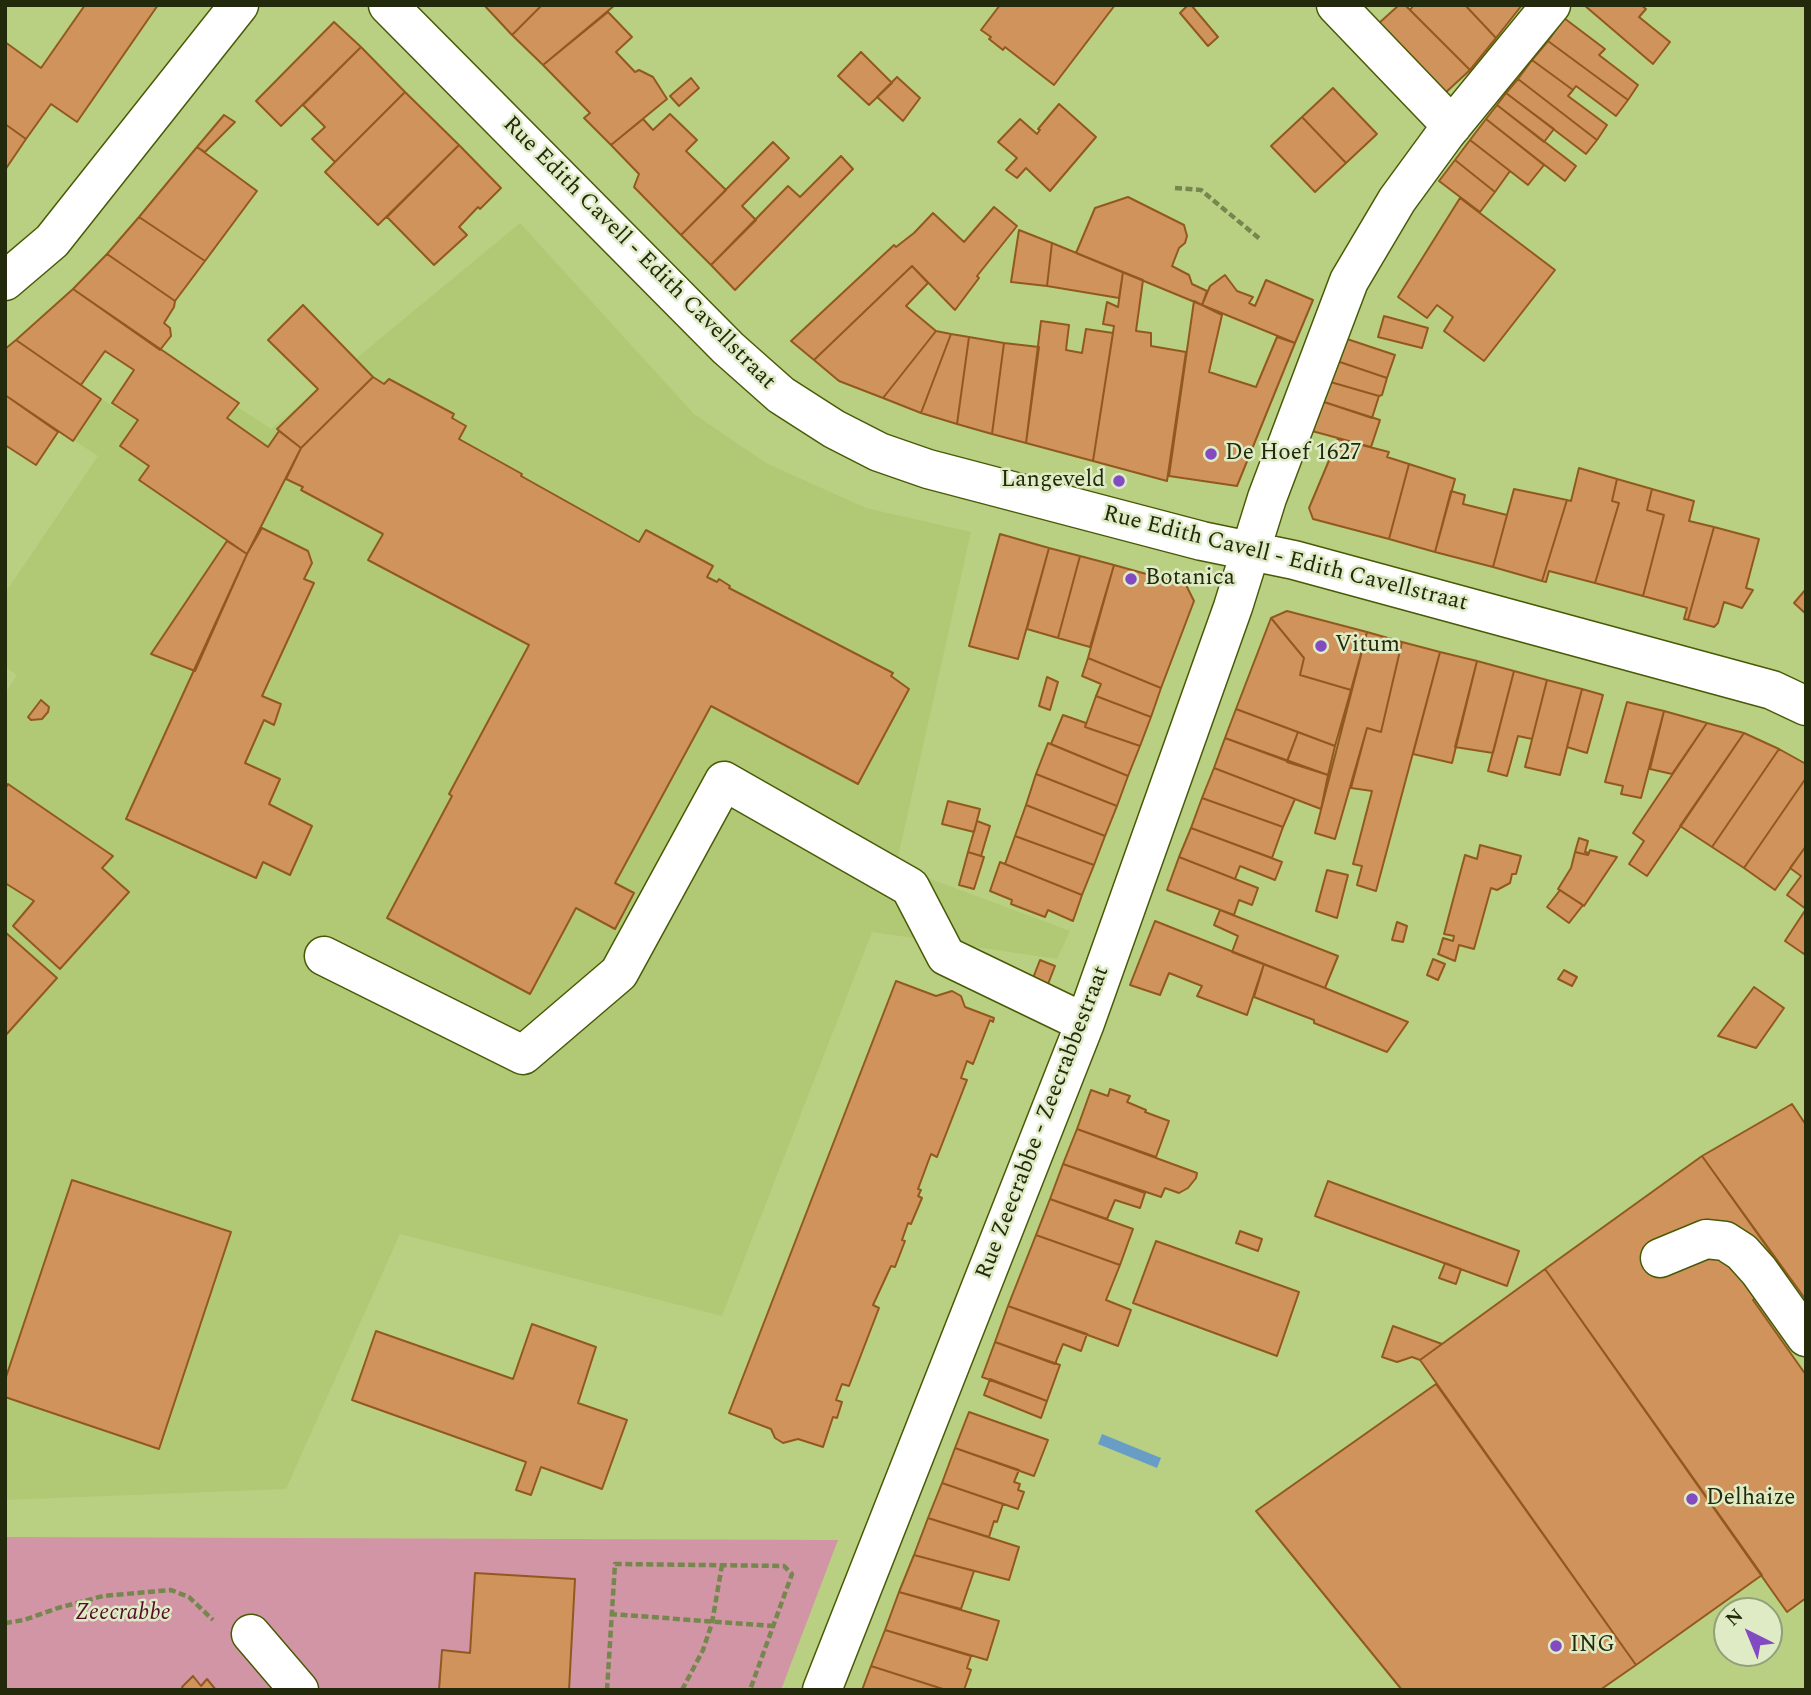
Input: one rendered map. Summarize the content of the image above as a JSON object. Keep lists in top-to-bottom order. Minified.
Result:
{"streets":{"street":["Rue Edith Cavell - Edith Cavellstraat","Rue Zeecrabbe - Zeecrabbestraat"]},"crossings":[["Rue Edith Cavell - Edith Cavellstraat","Rue Zeecrabbe - Zeecrabbestraat"]],"parks":["Zeecrabbe"],"places":["De Hoef 1627","Langeveld","Botanica","Vitum","Delhaize","ING"],"north":"top left"}
